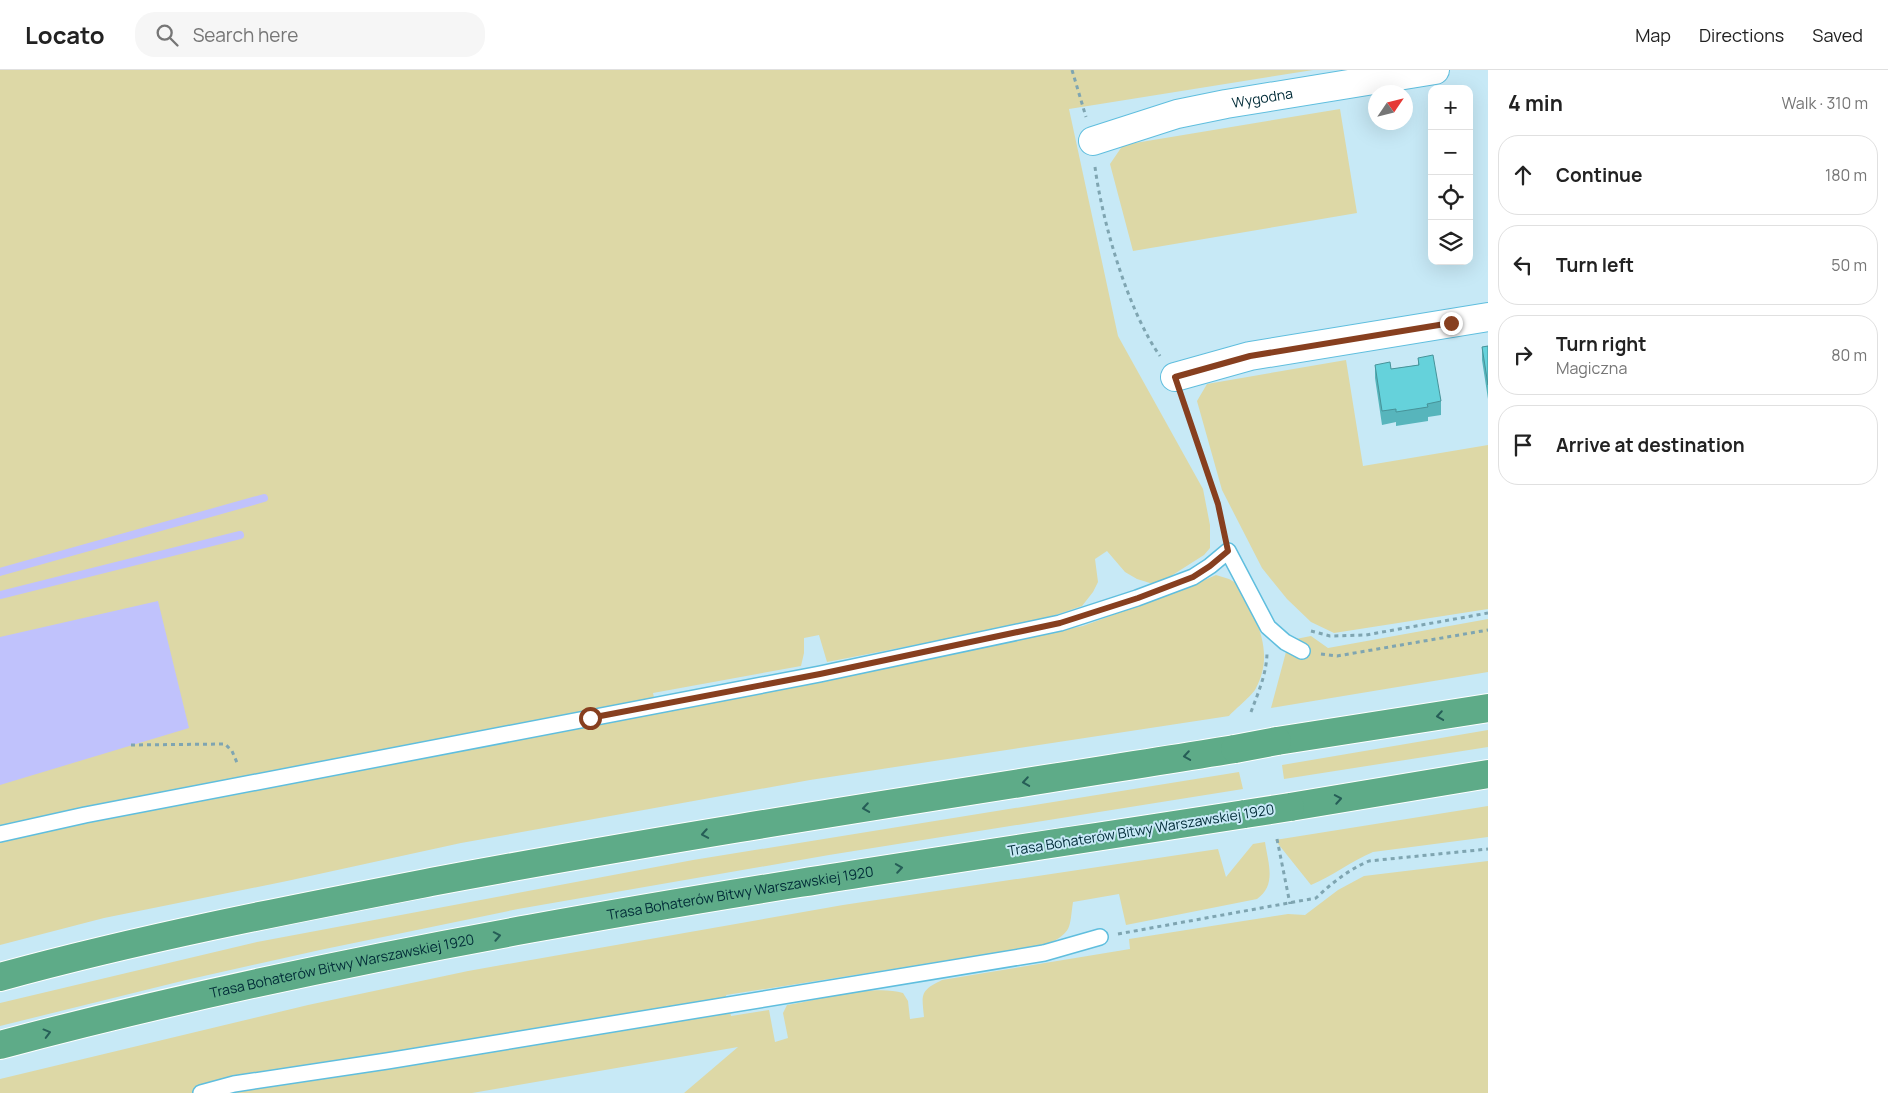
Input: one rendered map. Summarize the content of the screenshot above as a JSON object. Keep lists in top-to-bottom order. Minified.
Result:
{"streets":{"highway":["Trasa Bohaterów Bitwy Warszawskiej 1920"],"street":["Wygodna"]},"north":"top right","page":{"header":"Locato","search":"Search here","nav":["Map","Directions","Saved"],"heading":["4 min","Walk · 310 m"],"map_buttons":["+","−"],"list":[["Continue","180 m"],["Turn left","50 m"],["Turn right","Magiczna","80 m"],"Arrive at destination"]}}
